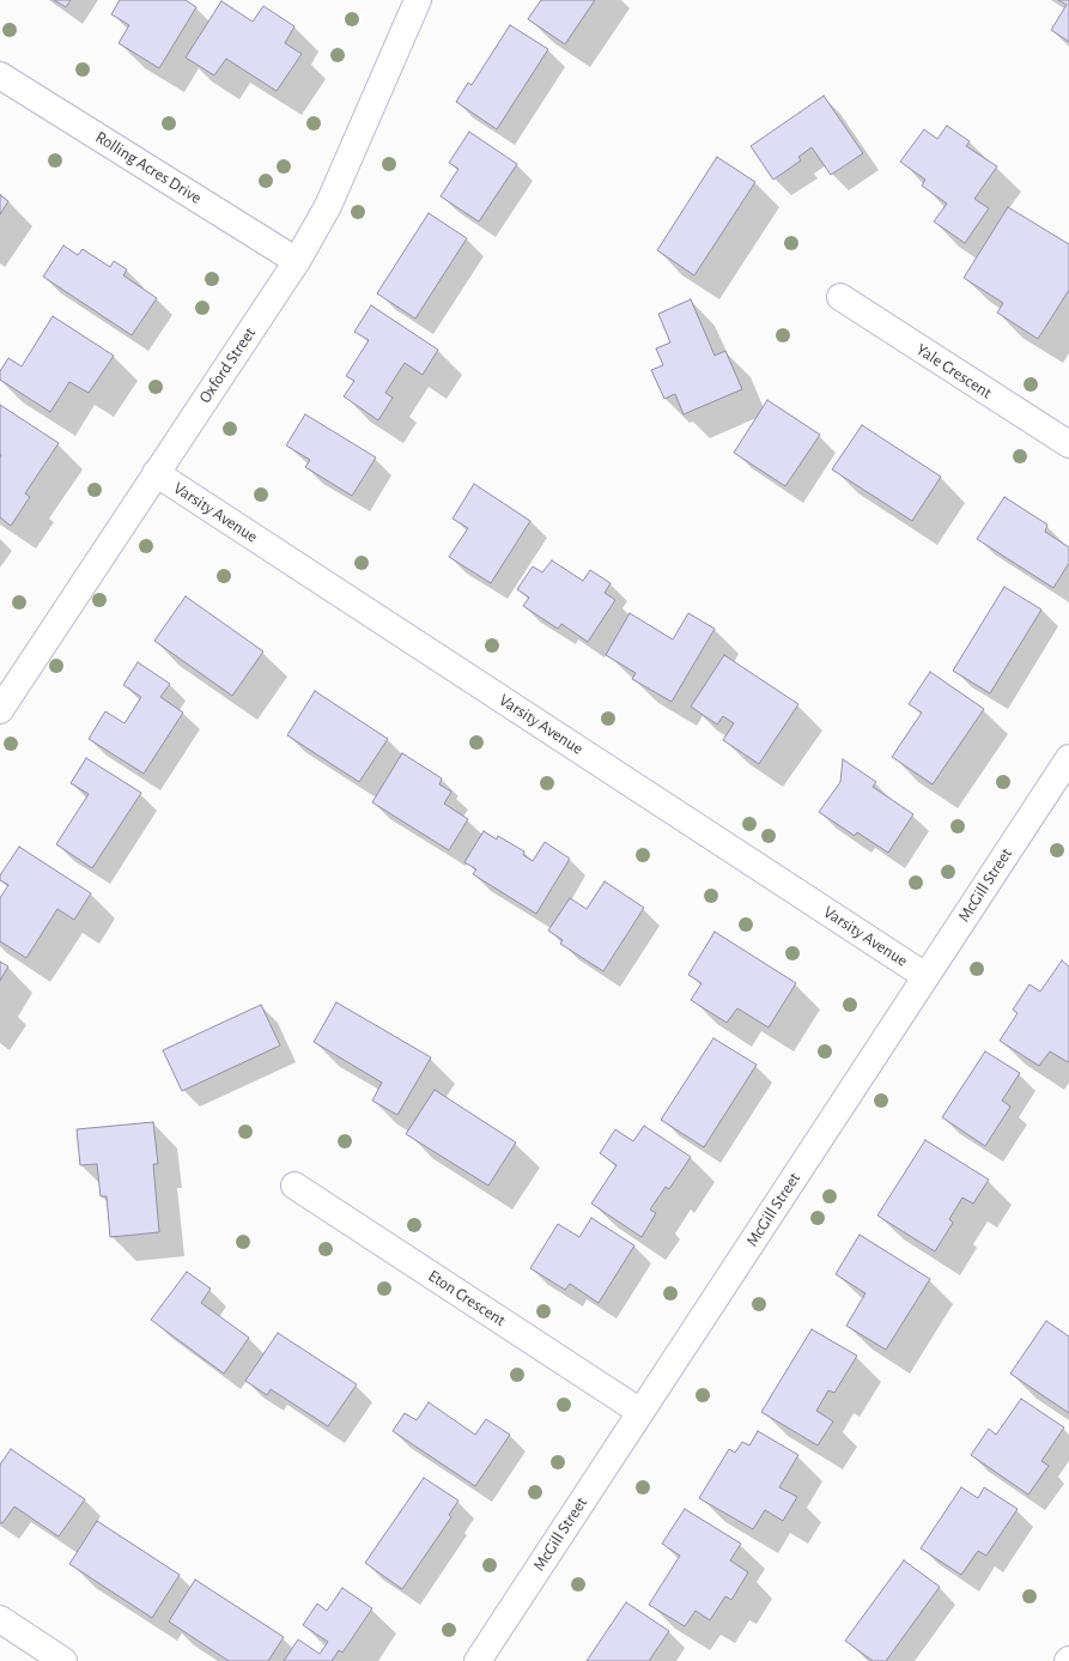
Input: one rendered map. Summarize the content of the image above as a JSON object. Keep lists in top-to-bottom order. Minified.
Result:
{"streets":{"street":["Rolling Acres Drive","Oxford Street","Yale Crescent","Varsity Avenue","McGill Street","Eton Crescent"]},"crossings":[["Rolling Acres Drive","Oxford Street"],["Oxford Street","Varsity Avenue"],["Varsity Avenue","McGill Street"],["McGill Street","Eton Crescent"]]}
